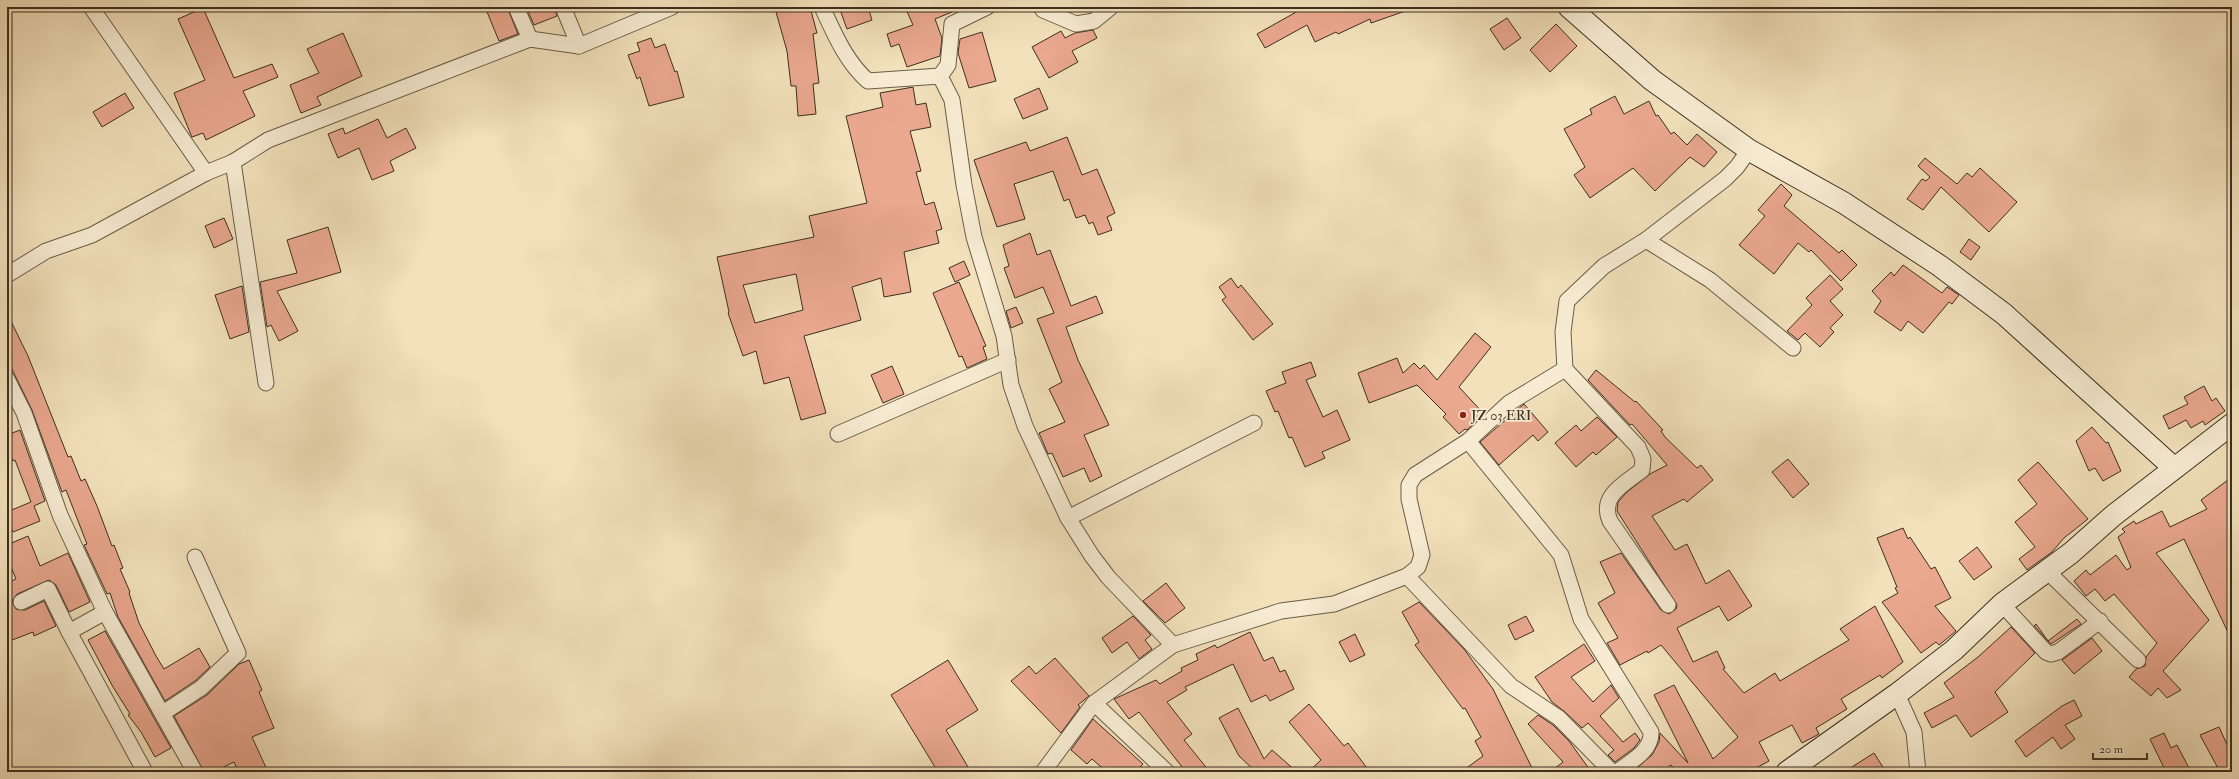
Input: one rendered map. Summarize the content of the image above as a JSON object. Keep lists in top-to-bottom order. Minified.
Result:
{"places":["JZ 03 ERI"],"scale_bar":"20 m"}
